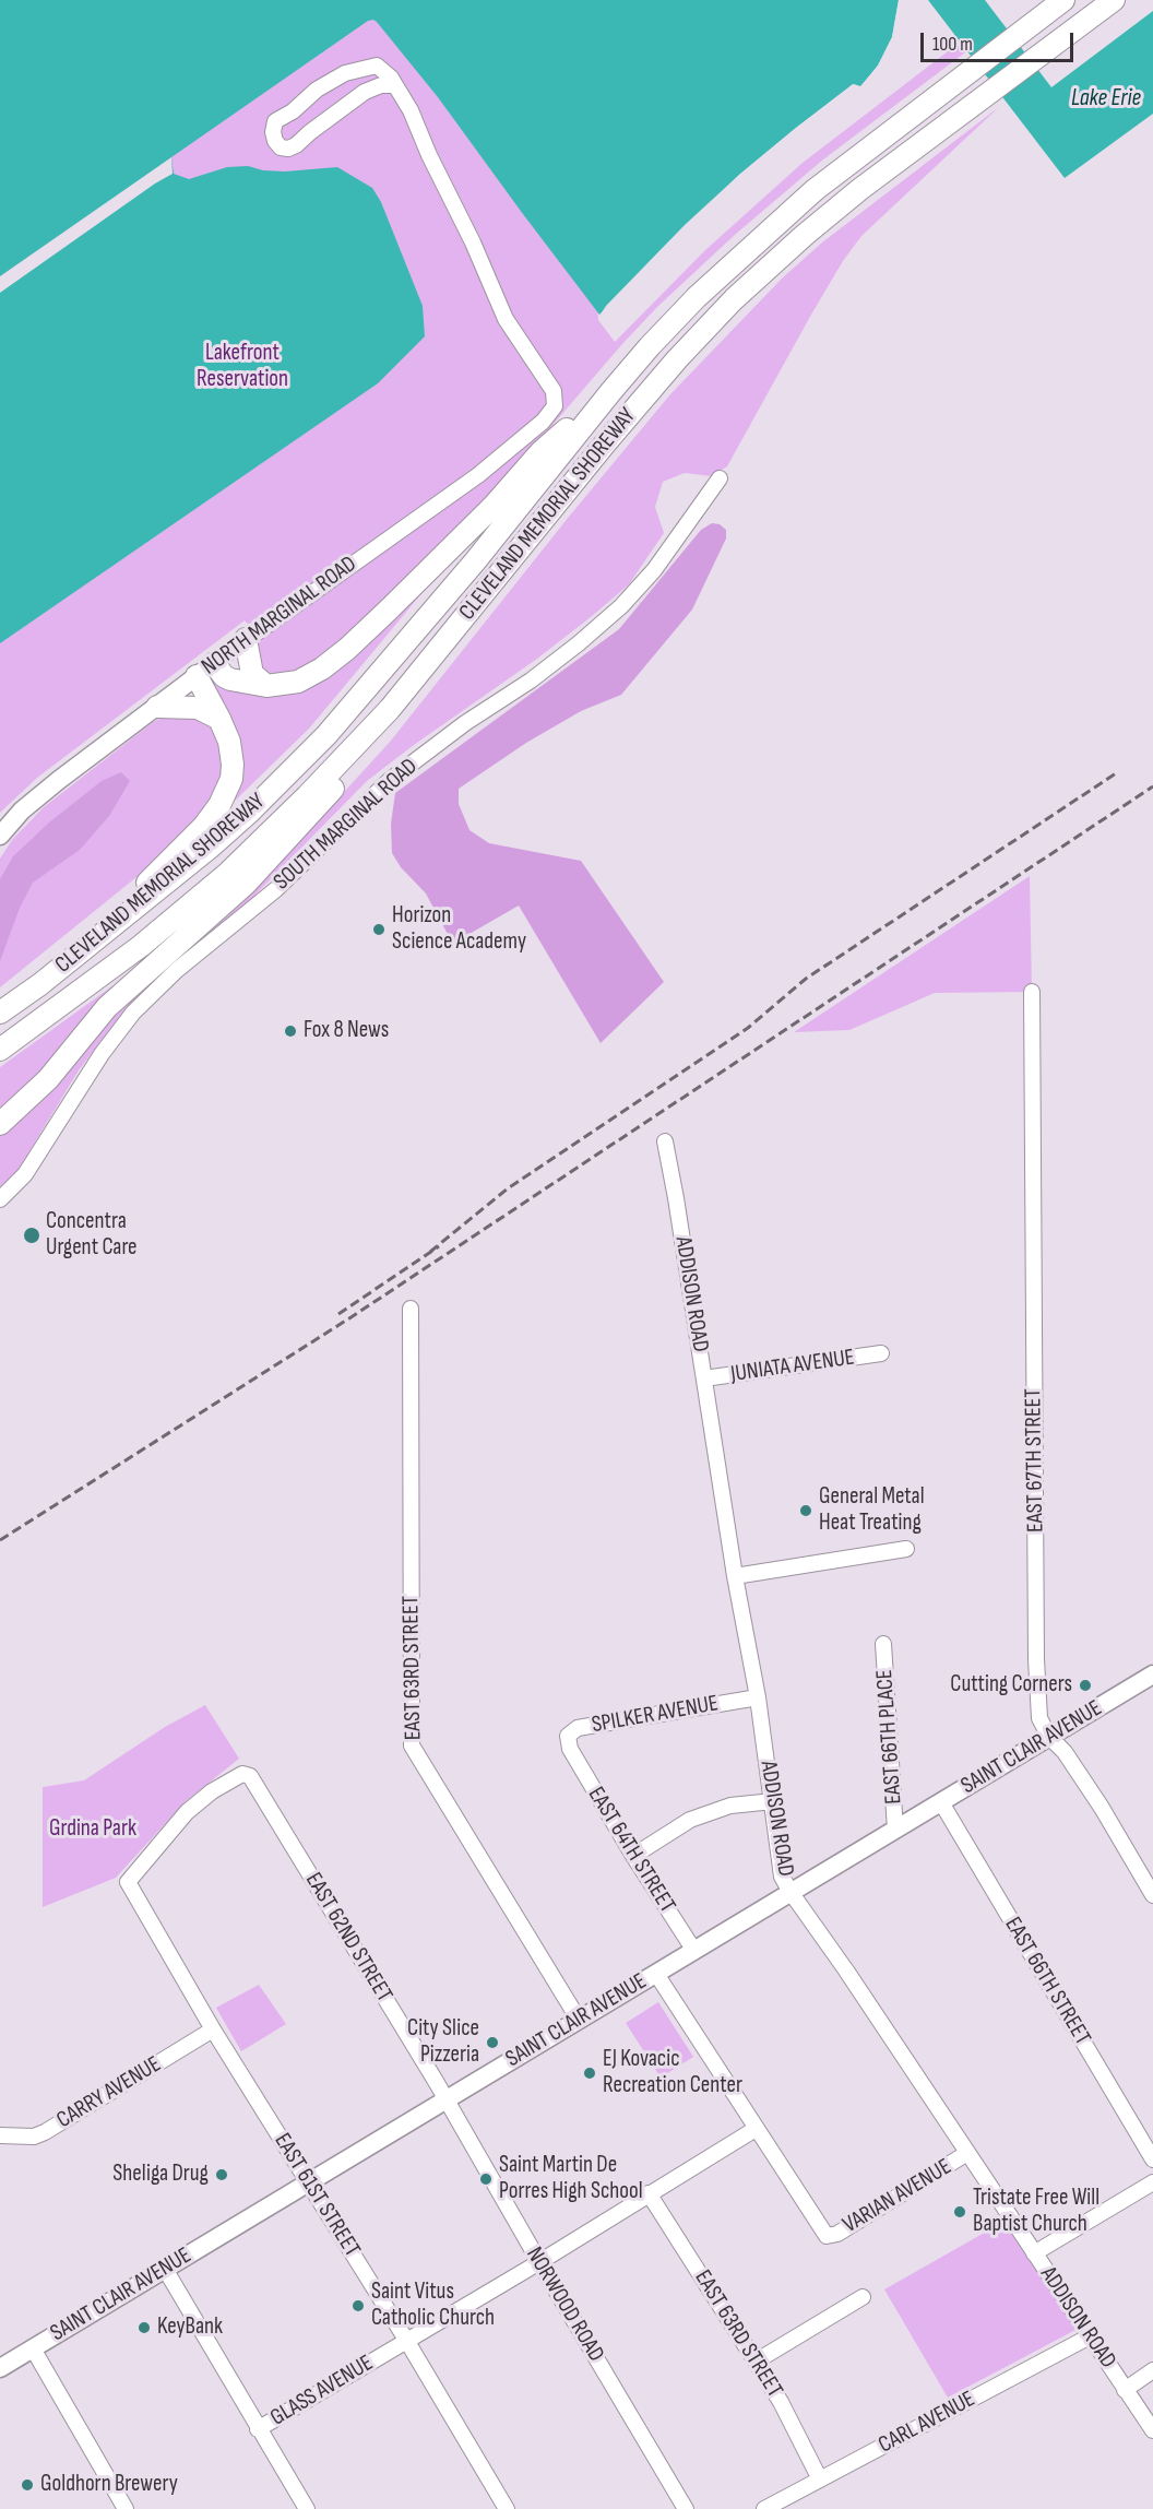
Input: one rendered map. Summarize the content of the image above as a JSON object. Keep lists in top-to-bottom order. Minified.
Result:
{"streets":{"highway":["CLEVELAND MEMORIAL SHOREWAY"],"main road":["NORTH MARGINAL ROAD","SAINT CLAIR AVENUE"],"street":["SOUTH MARGINAL ROAD","ADDISON ROAD","JUNIATA AVENUE","EAST 67TH STREET","EAST 63RD STREET","SPILKER AVENUE","EAST 66TH PLACE","EAST 64TH STREET","EAST 62ND STREET","EAST 66TH STREET","CARRY AVENUE","EAST 61ST STREET","VARIAN AVENUE","NORWOOD ROAD","GLASS AVENUE","CARL AVENUE"]},"crossings":[["ADDISON ROAD","JUNIATA AVENUE"],["ADDISON ROAD","SPILKER AVENUE"],["ADDISON ROAD","SAINT CLAIR AVENUE"],["ADDISON ROAD","VARIAN AVENUE"],["ADDISON ROAD","CARL AVENUE"],["EAST 67TH STREET","SAINT CLAIR AVENUE"],["EAST 63RD STREET","SAINT CLAIR AVENUE"],["EAST 63RD STREET","GLASS AVENUE"],["EAST 63RD STREET","CARL AVENUE"],["SPILKER AVENUE","EAST 64TH STREET"],["EAST 66TH PLACE","SAINT CLAIR AVENUE"],["SAINT CLAIR AVENUE","EAST 64TH STREET"],["SAINT CLAIR AVENUE","EAST 62ND STREET"],["SAINT CLAIR AVENUE","EAST 66TH STREET"],["SAINT CLAIR AVENUE","EAST 61ST STREET"],["SAINT CLAIR AVENUE","NORWOOD ROAD"],["EAST 62ND STREET","EAST 61ST STREET"],["EAST 62ND STREET","NORWOOD ROAD"],["CARRY AVENUE","EAST 61ST STREET"],["EAST 61ST STREET","GLASS AVENUE"],["VARIAN AVENUE","GLASS AVENUE"],["NORWOOD ROAD","GLASS AVENUE"]],"water":["Lake Erie"],"parks":["Lakefront Reservation","Grdina Park"],"places":["Horizon Science Academy","Fox 8 News","Concentra Urgent Care","General Metal Heat Treating","Cutting Corners","City Slice Pizzeria","EJ Kovacic Recreation Center","Sheliga Drug","Saint Martin De Porres High School","Tristate Free Will Baptist Church","Saint Vitus Catholic Church","KeyBank","Goldhorn Brewery"],"scale_bar":"100 m"}
